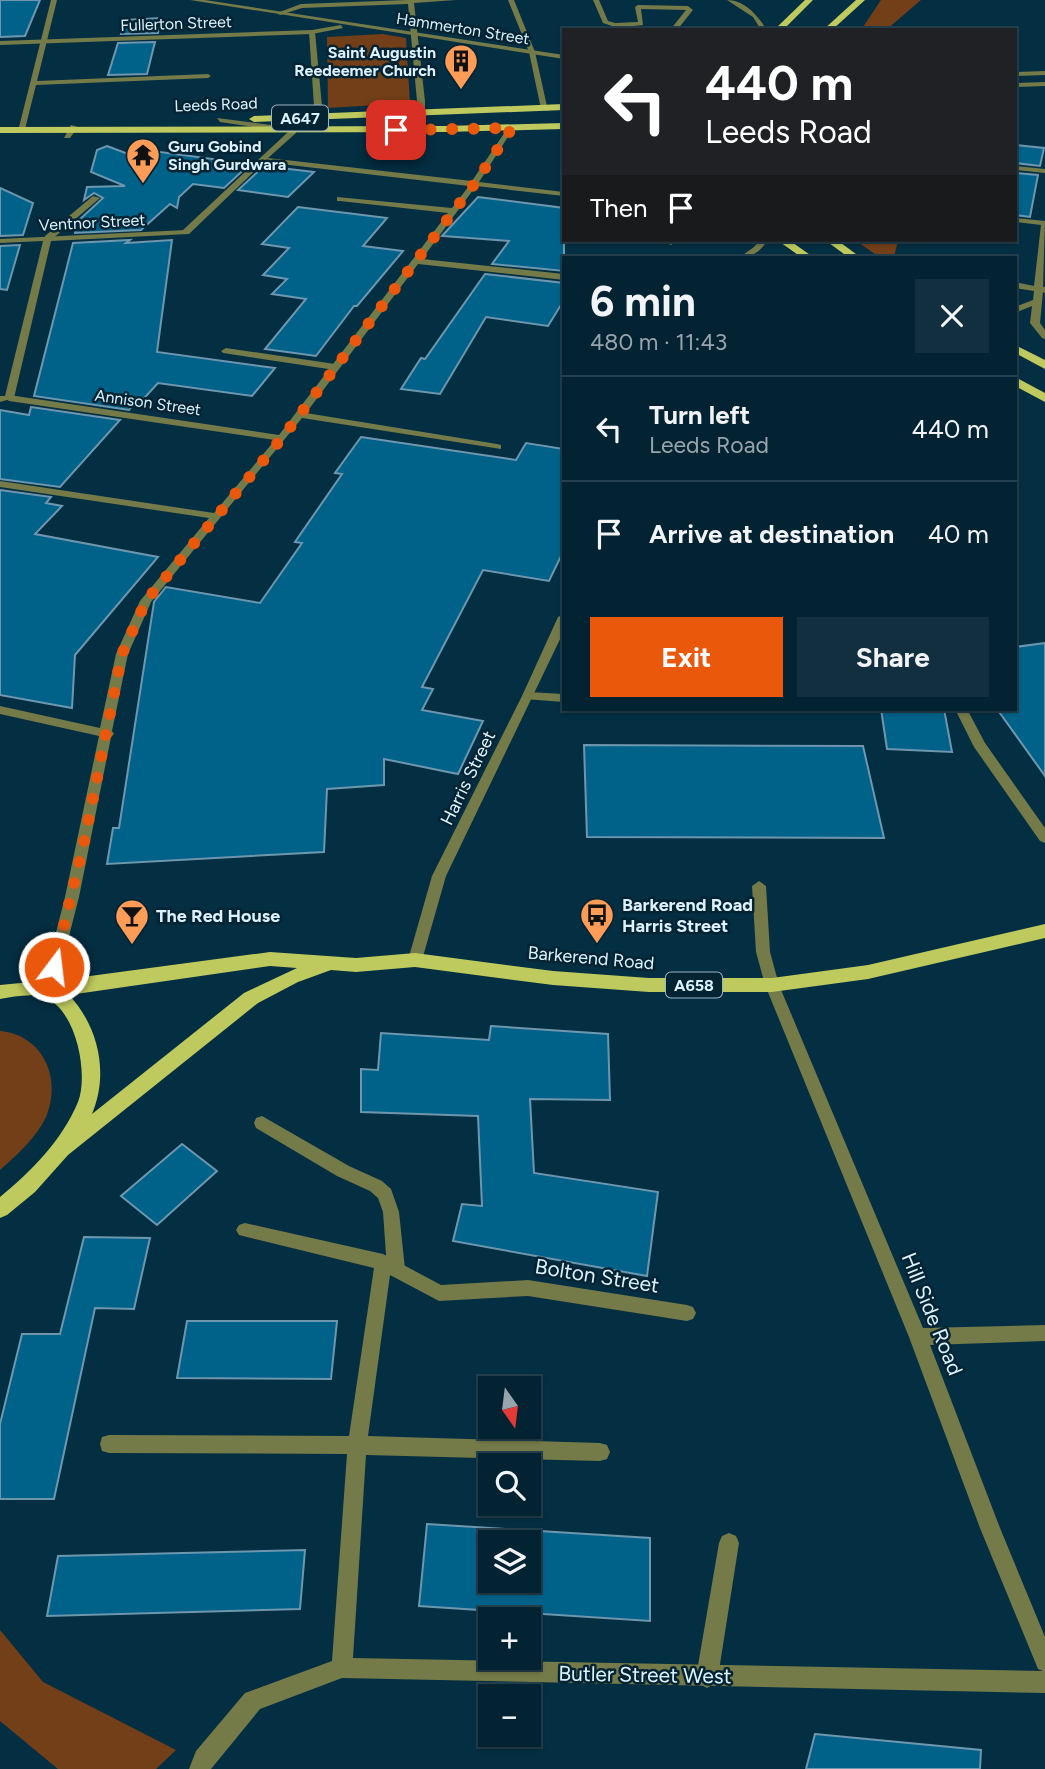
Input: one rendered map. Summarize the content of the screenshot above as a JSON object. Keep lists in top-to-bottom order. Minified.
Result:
{"streets":{"main road":["Leeds Road","A647","Barkerend Road","A658"],"street":["Fullerton Street","Hammerton Street","Ventnor Street","Annison Street","Harris Street","Bolton Street","Hill Side Road","Butler Street West"]},"crossings":[["Fullerton Street","Hammerton Street"],["Harris Street","Barkerend Road"],["Barkerend Road","Hill Side Road"]],"places":{"building":["Saint Augustin Reedeemer Church"],"temple":["Guru Gobind Singh Gurdwara"],"bus stop":["Barkerend Road Harris Street"],"bar":["The Red House"]},"north":"bottom","page":{"turn":["440 m","Leeds Road"],"then":"Then","heading":["6 min","480 m · 11:43"],"list":[{"name":"Turn left","note":"Leeds Road","value":"440 m"},{"name":"Arrive at destination","value":"40 m"}],"buttons":["Exit","Share"],"map_buttons":["+","−"]}}
